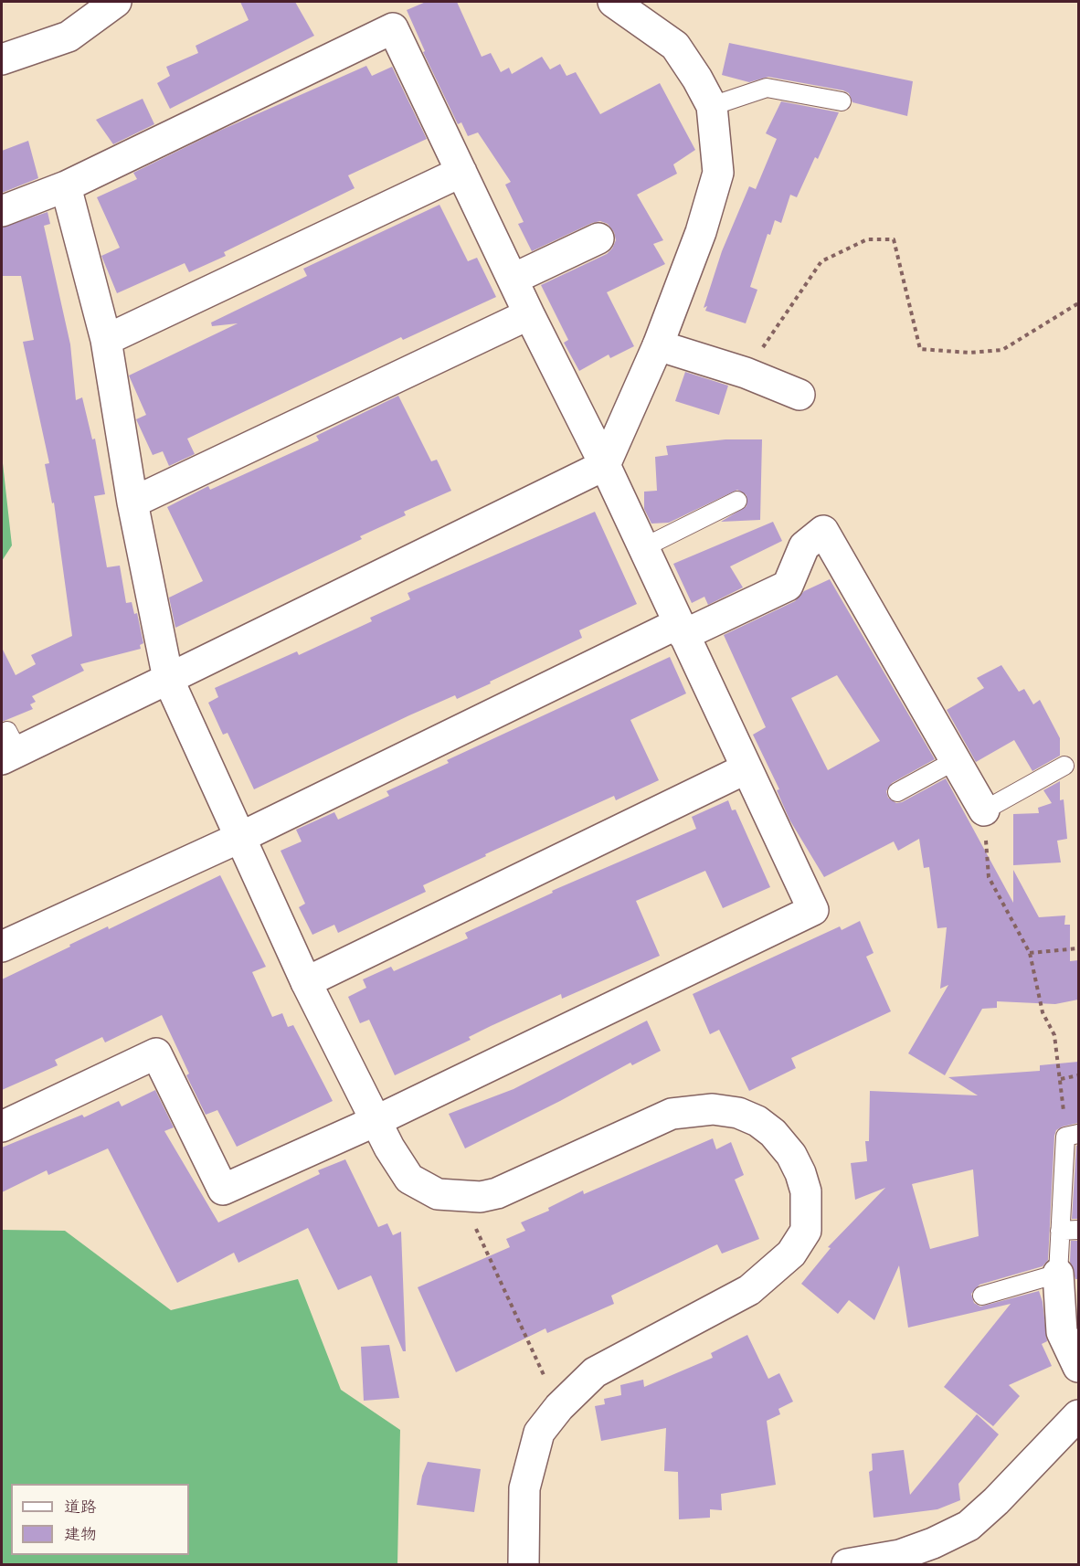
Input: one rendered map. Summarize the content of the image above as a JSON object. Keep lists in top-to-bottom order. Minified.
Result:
{"legend":["道路","建物"]}
